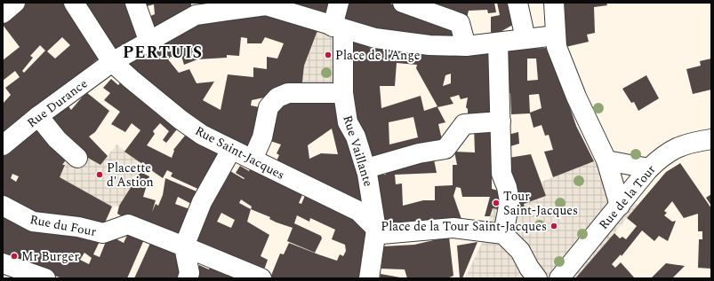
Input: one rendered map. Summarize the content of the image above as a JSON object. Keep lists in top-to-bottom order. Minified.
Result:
{"streets":{"street":["Rue Durance","Rue Vaillante","Rue Saint-Jacques","Rue de la Tour","Rue du Four"]},"crossings":[["Rue Durance","Rue Saint-Jacques"],["Rue Vaillante","Rue Saint-Jacques"]],"districts":["PERTUIS"],"places":["Place de l'Ange","Placette d'Astion","Tour Saint-Jacques","Place de la Tour Saint-Jacques","Mr Burger"]}
